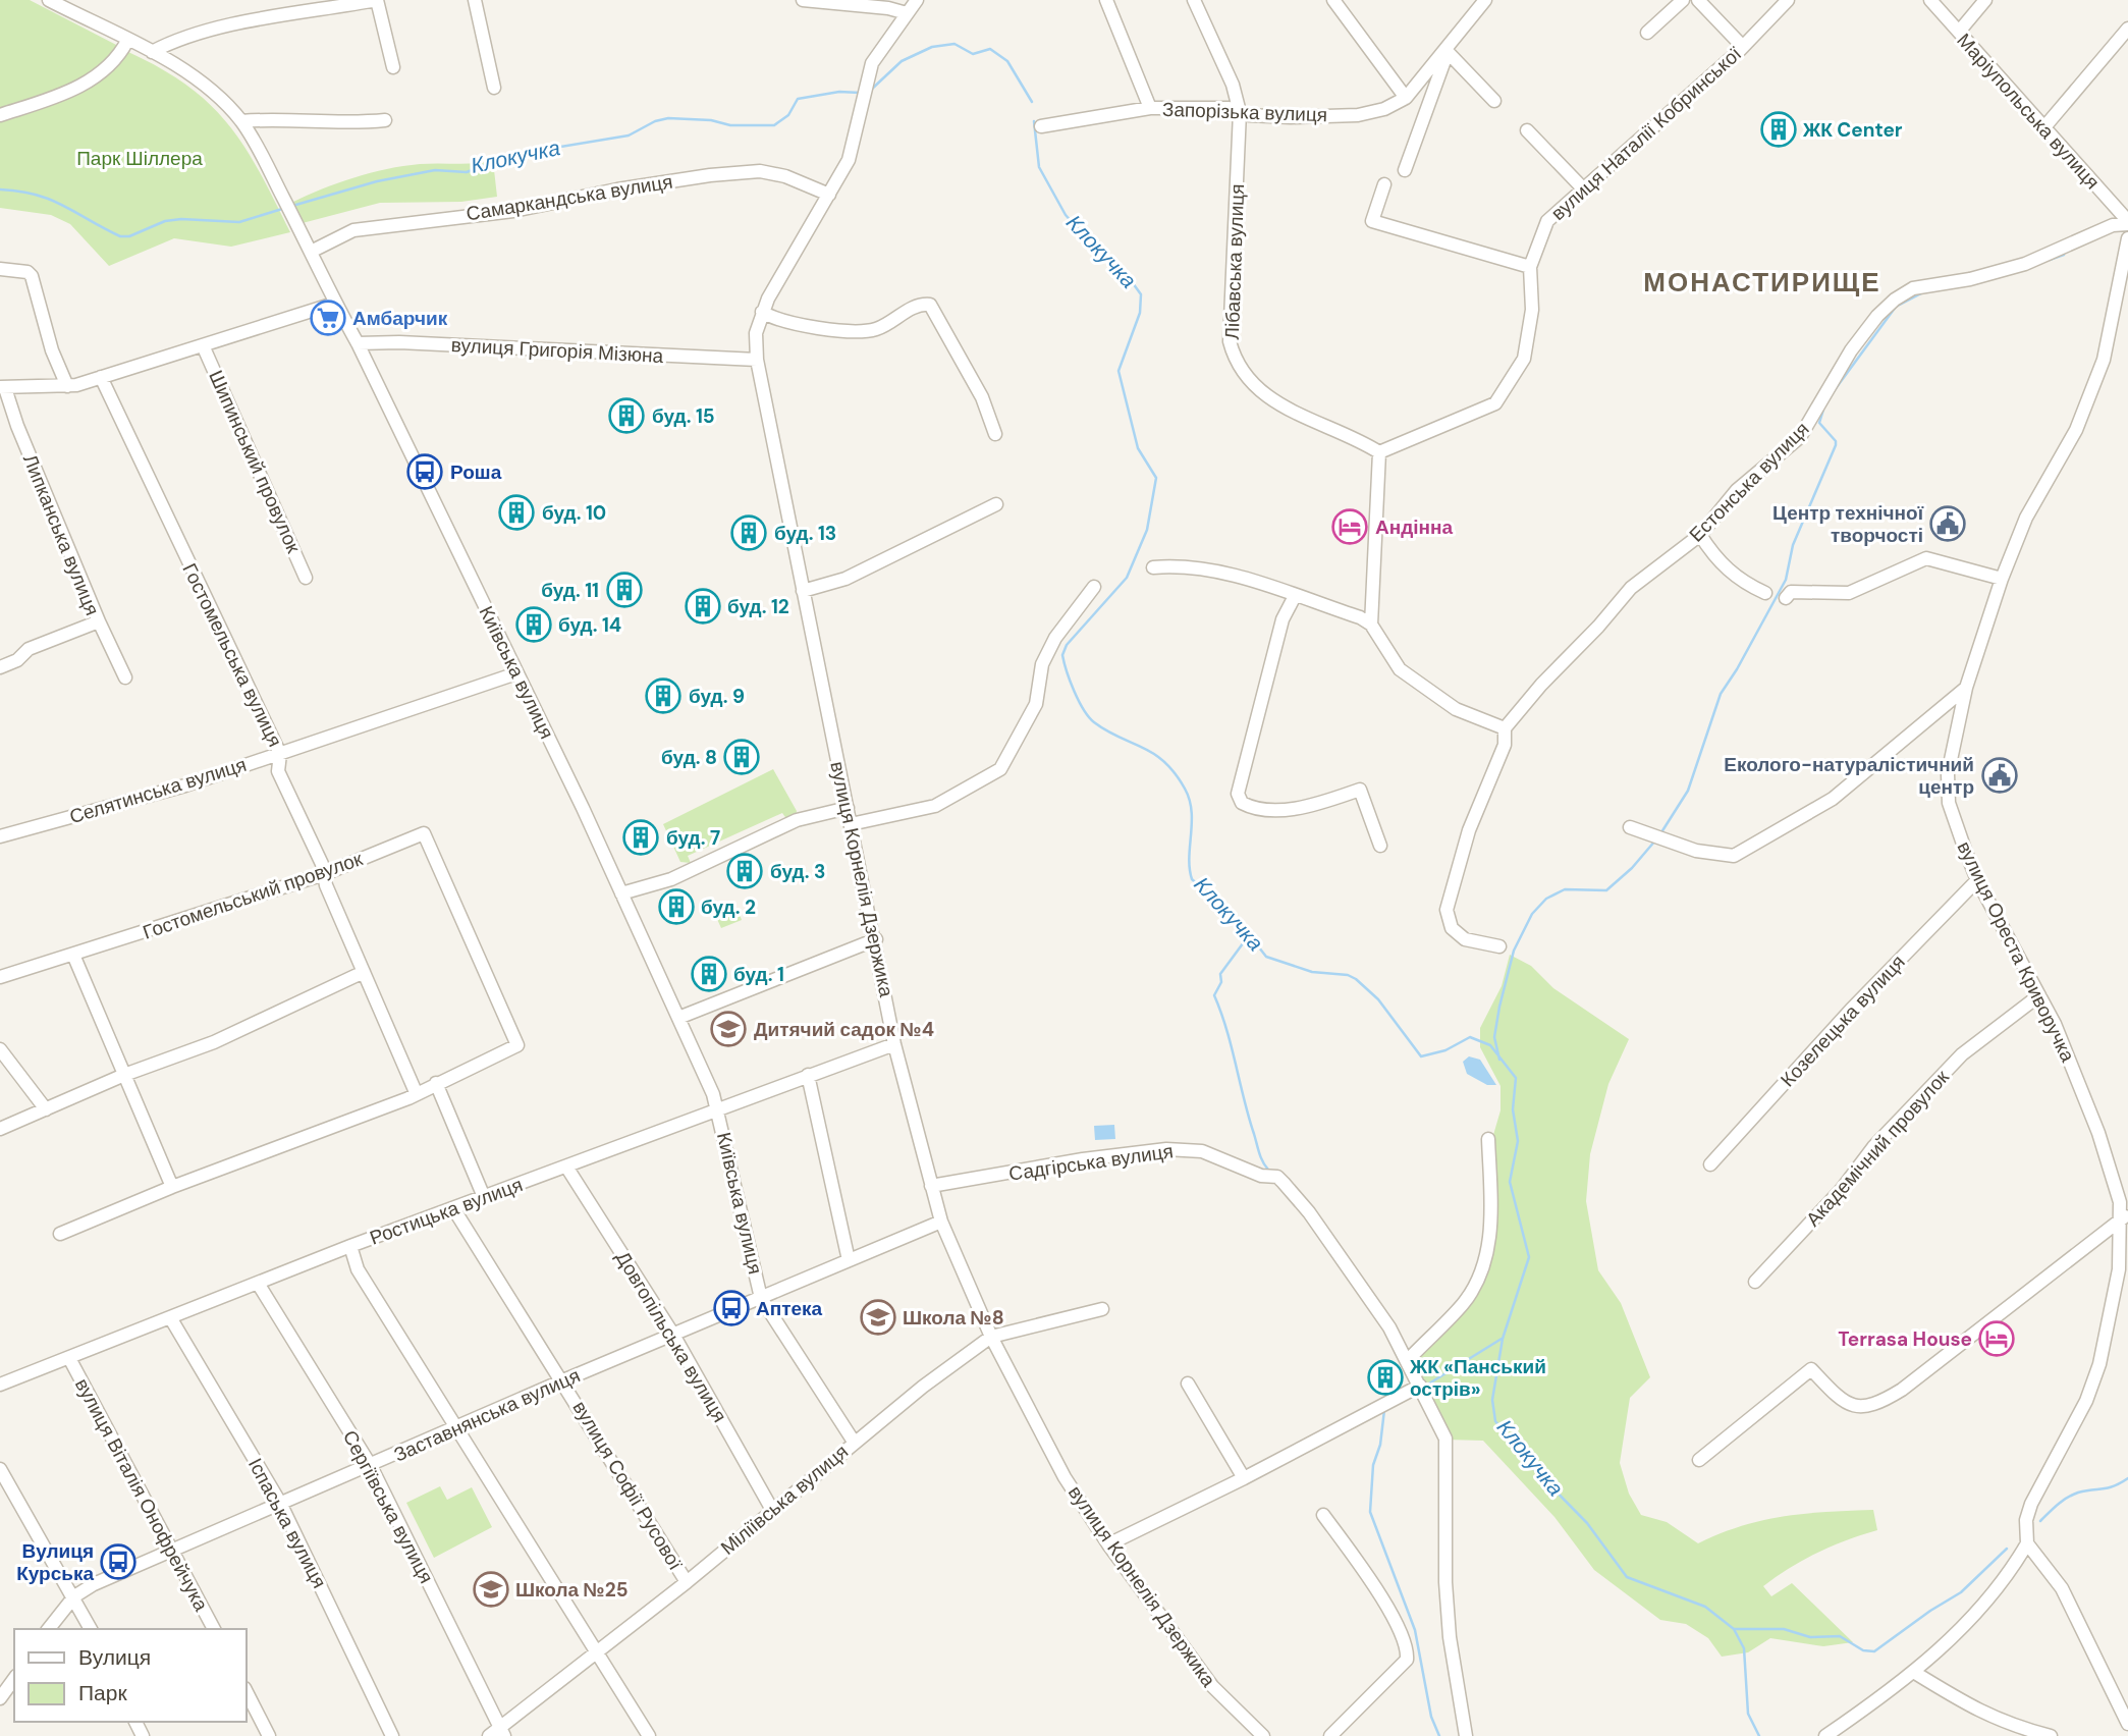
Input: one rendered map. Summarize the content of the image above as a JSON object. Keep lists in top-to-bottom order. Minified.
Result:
{"streets":{"street":["Маріупольська вулиця","Запорізька вулиця","вулиця Наталії Кобринської","Самаркандська вулиця","Лібавська вулиця","вулиця Григорія Мізюна","Шипинський провулок","Естонська вулиця","Липканська вулиця","Гостомельська вулиця","Київська вулиця","Селятинська вулиця","вулиця Корнелія Дзержика","Гостомельський провулок","вулиця Ореста Криворучка","Козелецька вулиця","Академічний провулок","Садгірська вулиця","Ростицька вулиця","Довгопільська вулиця","Заставнянська вулиця","вулиця Софії Русової","вулиця Віталія Онофрейчука","Міліївська вулиця","Сергіївська вулиця","Іспаська вулиця"]},"crossings":[["Маріупольська вулиця","Естонська вулиця"],["Запорізька вулиця","Лібавська вулиця"],["вулиця Наталії Кобринської","Лібавська вулиця"],["Самаркандська вулиця","Київська вулиця"],["Самаркандська вулиця","вулиця Корнелія Дзержика"],["вулиця Григорія Мізюна","Київська вулиця"],["вулиця Григорія Мізюна","вулиця Корнелія Дзержика"],["Гостомельська вулиця","Селятинська вулиця"],["Гостомельська вулиця","Гостомельський провулок"],["Київська вулиця","Селятинська вулиця"],["Київська вулиця","Ростицька вулиця"],["Київська вулиця","Заставнянська вулиця"],["Київська вулиця","Міліївська вулиця"],["вулиця Корнелія Дзержика","Садгірська вулиця"],["вулиця Корнелія Дзержика","Ростицька вулиця"],["вулиця Корнелія Дзержика","Заставнянська вулиця"],["вулиця Корнелія Дзержика","Міліївська вулиця"],["вулиця Ореста Криворучка","Козелецька вулиця"],["вулиця Ореста Криворучка","Академічний провулок"],["Ростицька вулиця","Довгопільська вулиця"],["Ростицька вулиця","вулиця Софії Русової"],["Ростицька вулиця","вулиця Віталія Онофрейчука"],["Ростицька вулиця","Сергіївська вулиця"],["Ростицька вулиця","Іспаська вулиця"],["Довгопільська вулиця","Заставнянська вулиця"],["Довгопільська вулиця","Міліївська вулиця"],["Заставнянська вулиця","вулиця Софії Русової"],["Заставнянська вулиця","вулиця Віталія Онофрейчука"],["Заставнянська вулиця","Сергіївська вулиця"],["Заставнянська вулиця","Іспаська вулиця"],["вулиця Софії Русової","Міліївська вулиця"],["Міліївська вулиця","Сергіївська вулиця"]],"districts":["МОНАСТИРИЩЕ"],"water":["Клокучка"],"parks":["Парк Шіллера"],"places":{"building":["ЖК Center","буд. 15","буд. 10","буд. 13","буд. 11","буд. 12","буд. 14","буд. 9","буд. 8","буд. 7","буд. 3","буд. 2","буд. 1","ЖК «Панський острів»"],"supermarket":["Амбарчик"],"bus stop":["Роша","Аптека","Вулиця Курська"],"public building":["Центр технічної творчості","Еколого-натуралістичний центр"],"hotel":["Андінна","Terrasa House"],"school or university":["Дитячий садок №4","Школа №8","Школа №25"]},"legend":["Вулиця","Парк"]}
